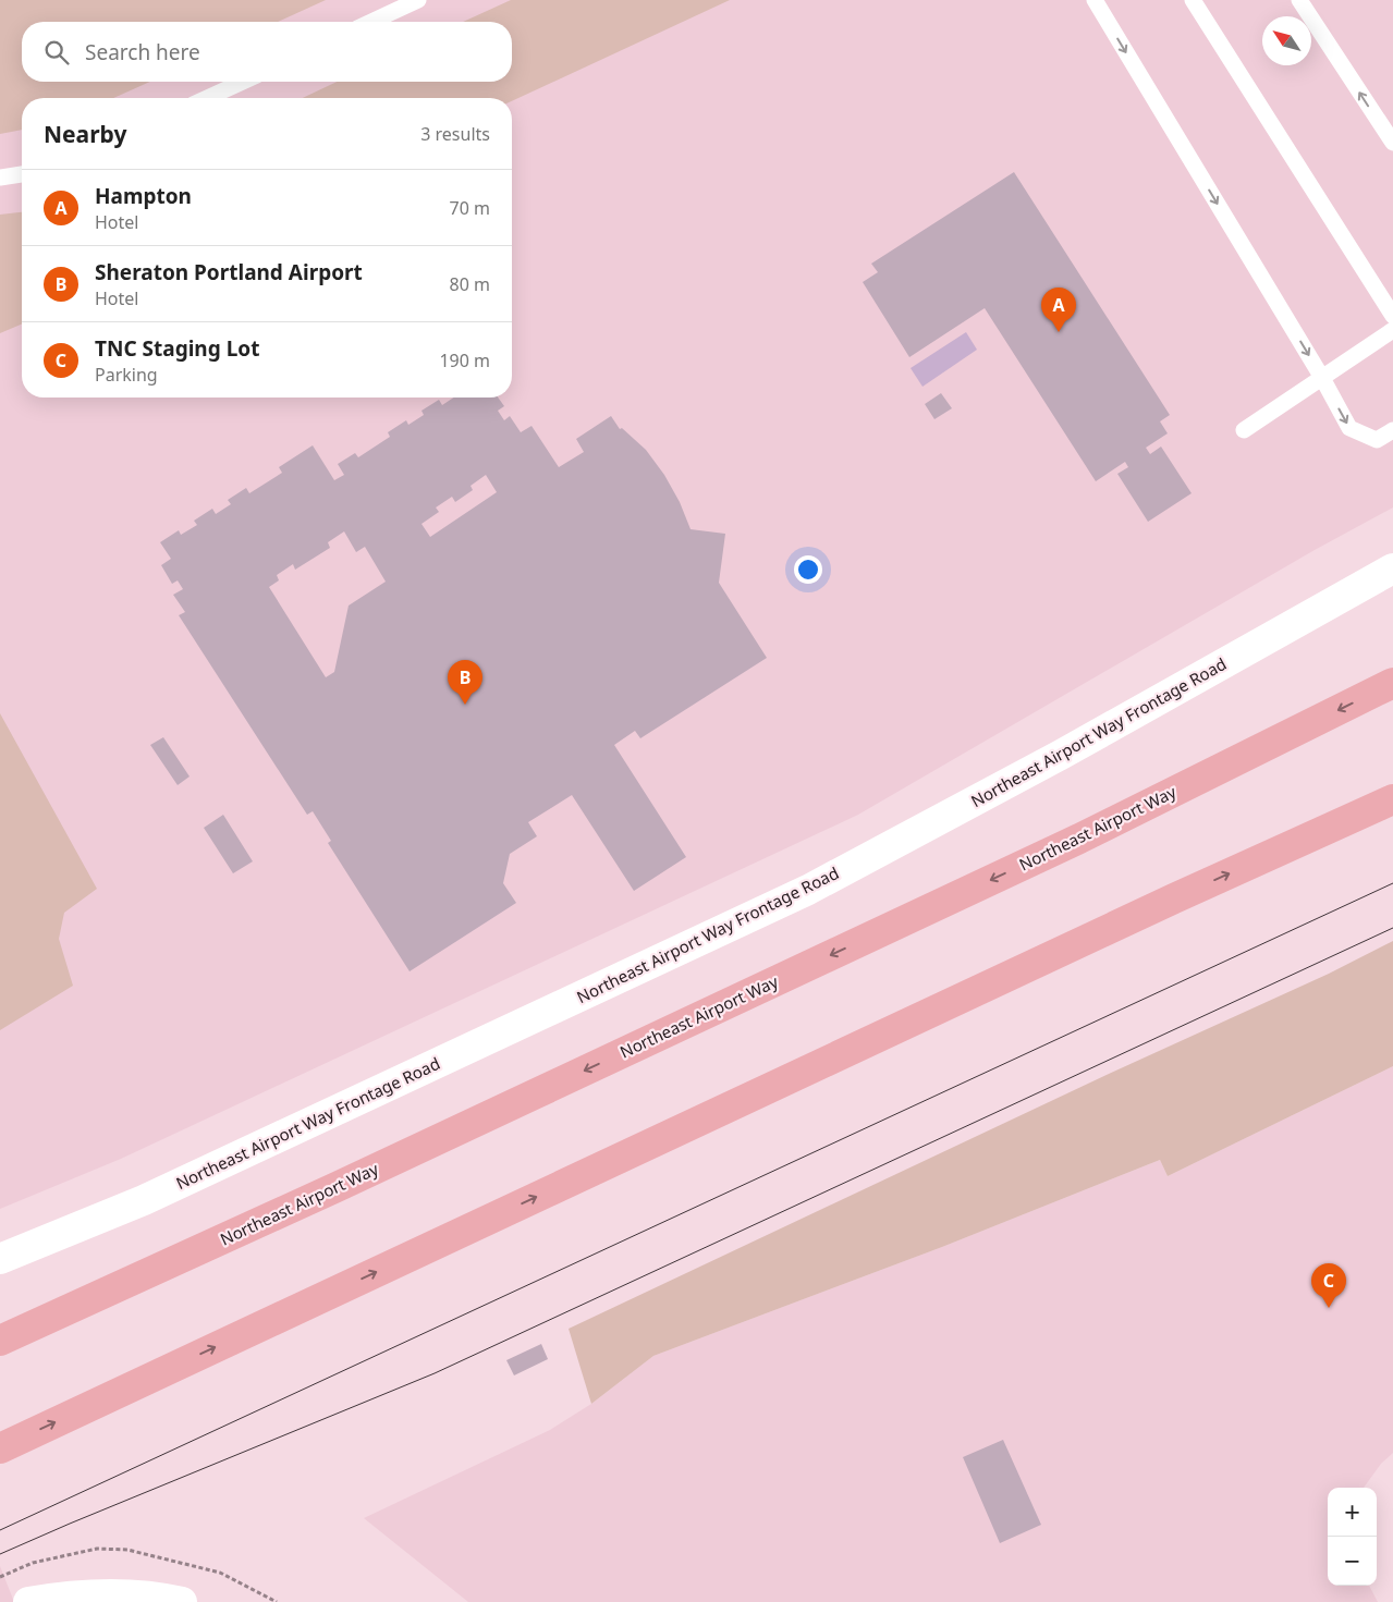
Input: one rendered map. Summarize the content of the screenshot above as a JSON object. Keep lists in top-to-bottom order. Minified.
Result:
{"streets":{"main road":["Northeast Airport Way"],"street":["Northeast Airport Way Frontage Road"]},"north":"top left","page":{"search":"Search here","heading":["Nearby","3 results"],"list":[{"mark":"A","name":"Hampton","note":"Hotel","value":"70 m"},{"mark":"B","name":"Sheraton Portland Airport","note":"Hotel","value":"80 m"},{"mark":"C","name":"TNC Staging Lot","note":"Parking","value":"190 m"}],"pins":["A","B","C"],"map_buttons":["+","−"]}}
